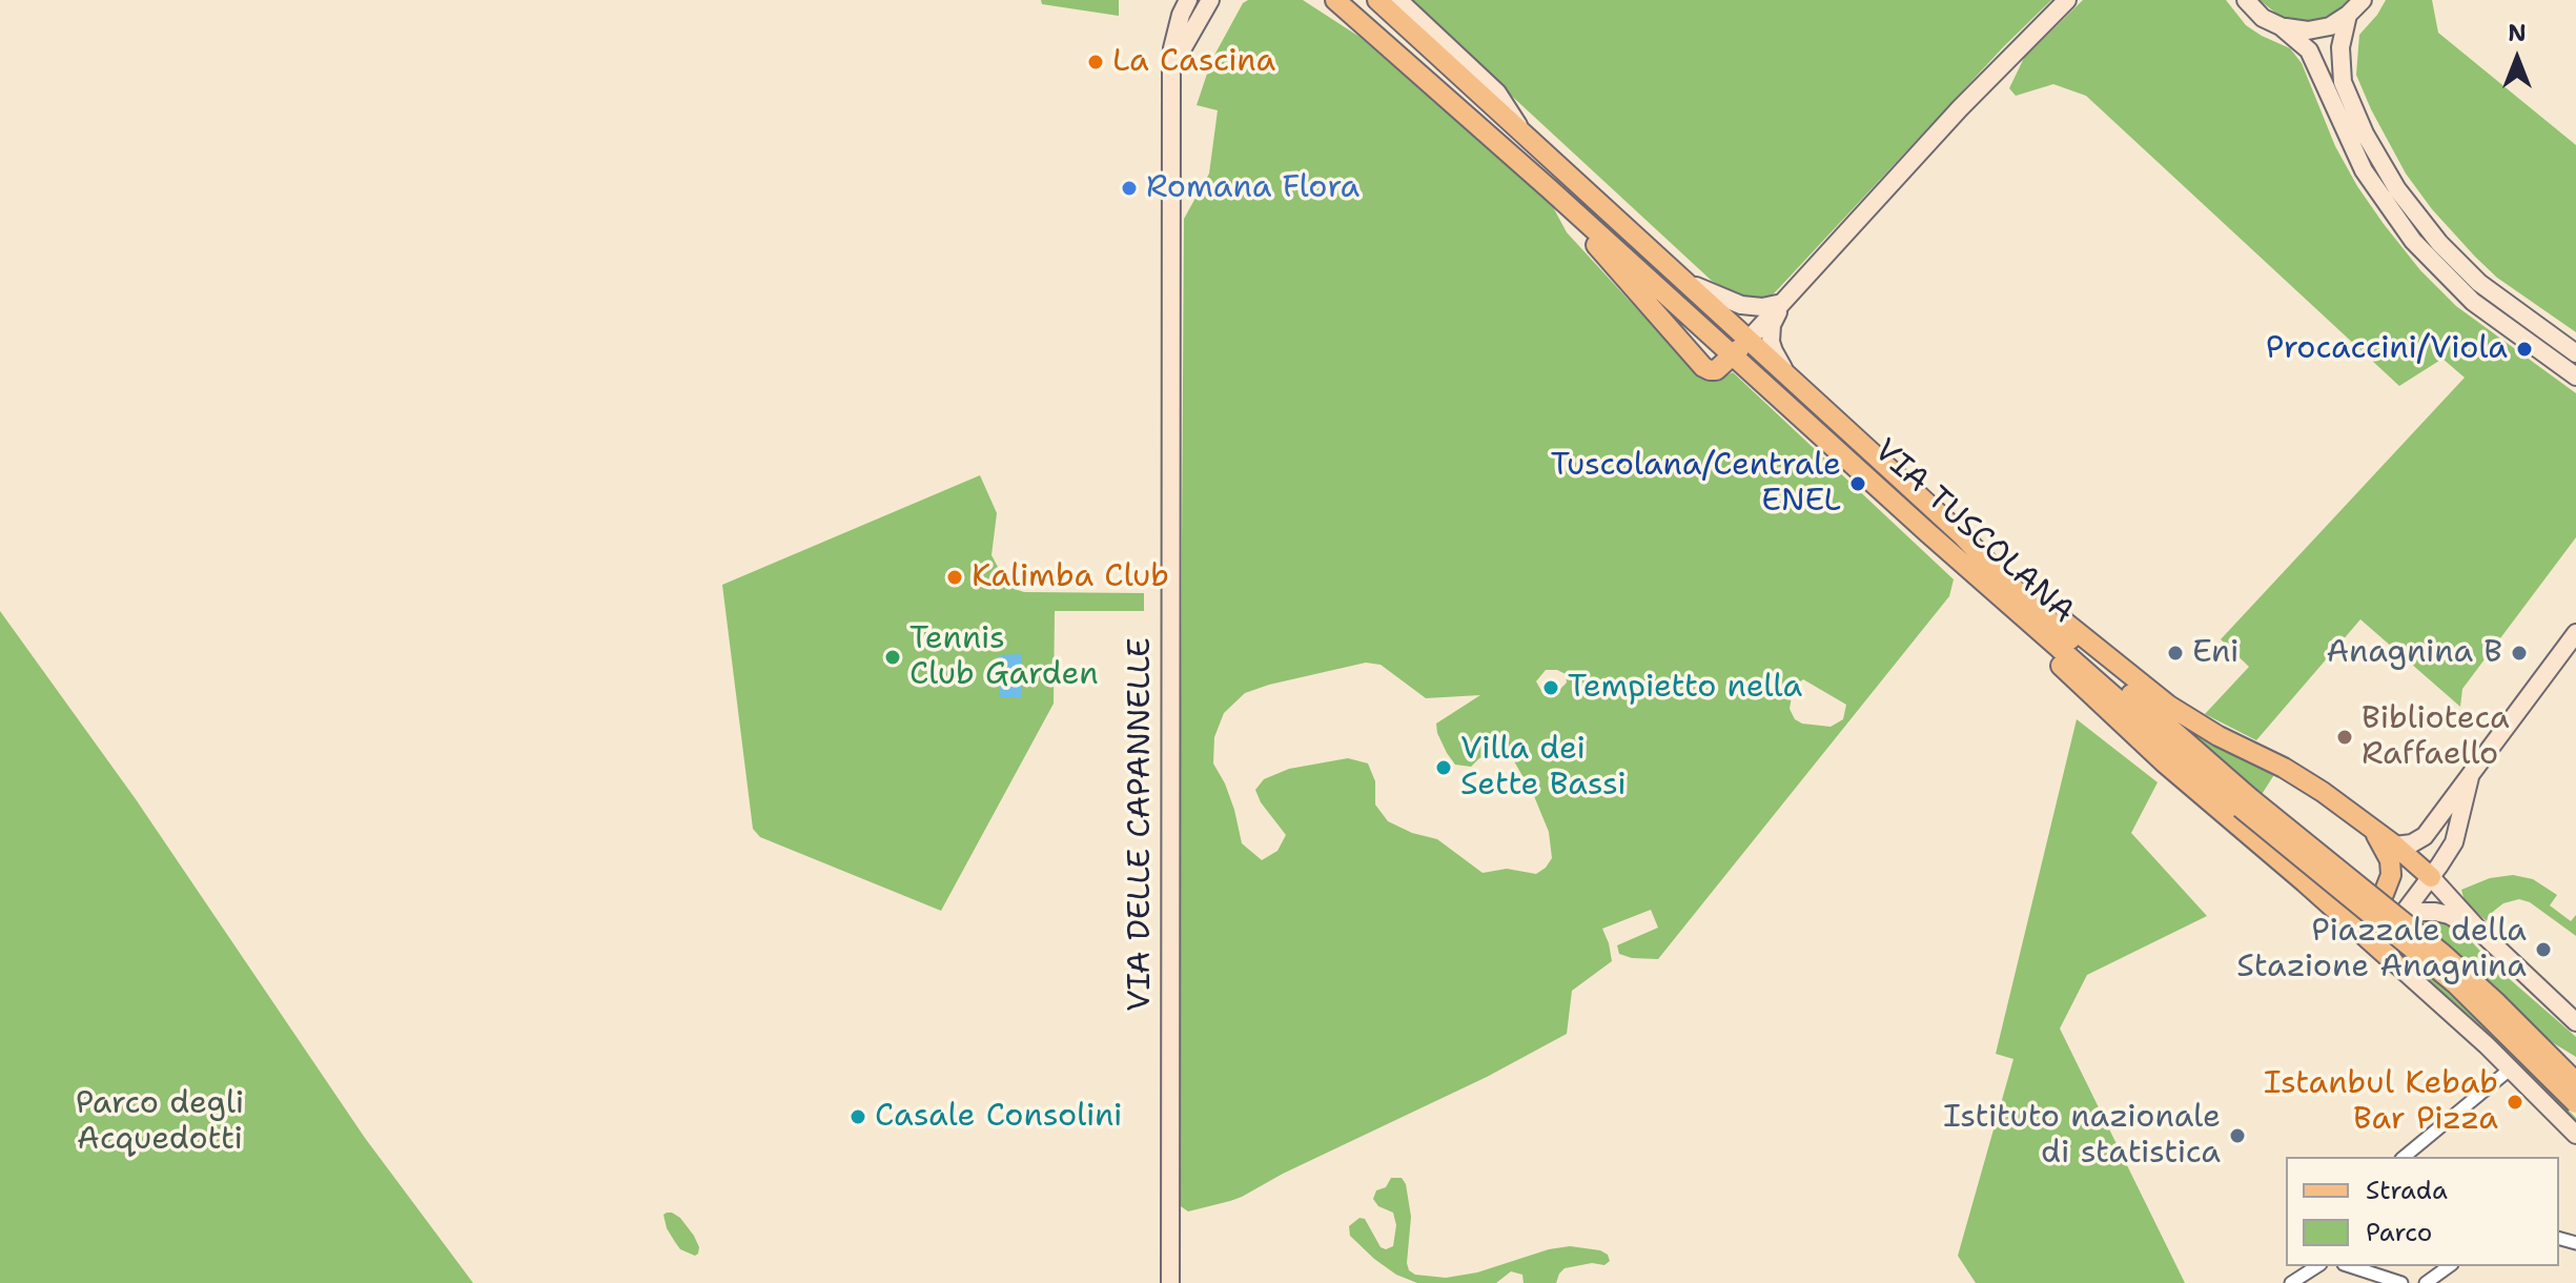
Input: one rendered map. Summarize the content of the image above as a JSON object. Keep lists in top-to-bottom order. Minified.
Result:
{"streets":{"main road":["VIA TUSCOLANA"],"street":["VIA DELLE CAPANNELLE"]},"parks":["Parco degli Acquedotti"],"places":["La Cascina","Romana Flora","Procaccini/Viola","Tuscolana/Centrale ENEL","Kalimba Club","Eni","Anagnina B","Tennis Club Garden","Tempietto nella","Biblioteca Raffaello","Villa dei Sette Bassi","Piazzale della Stazione Anagnina","Istanbul Kebab Bar Pizza","Casale Consolini","Istituto nazionale di statistica"],"legend":["Strada","Parco"],"north":"top"}
